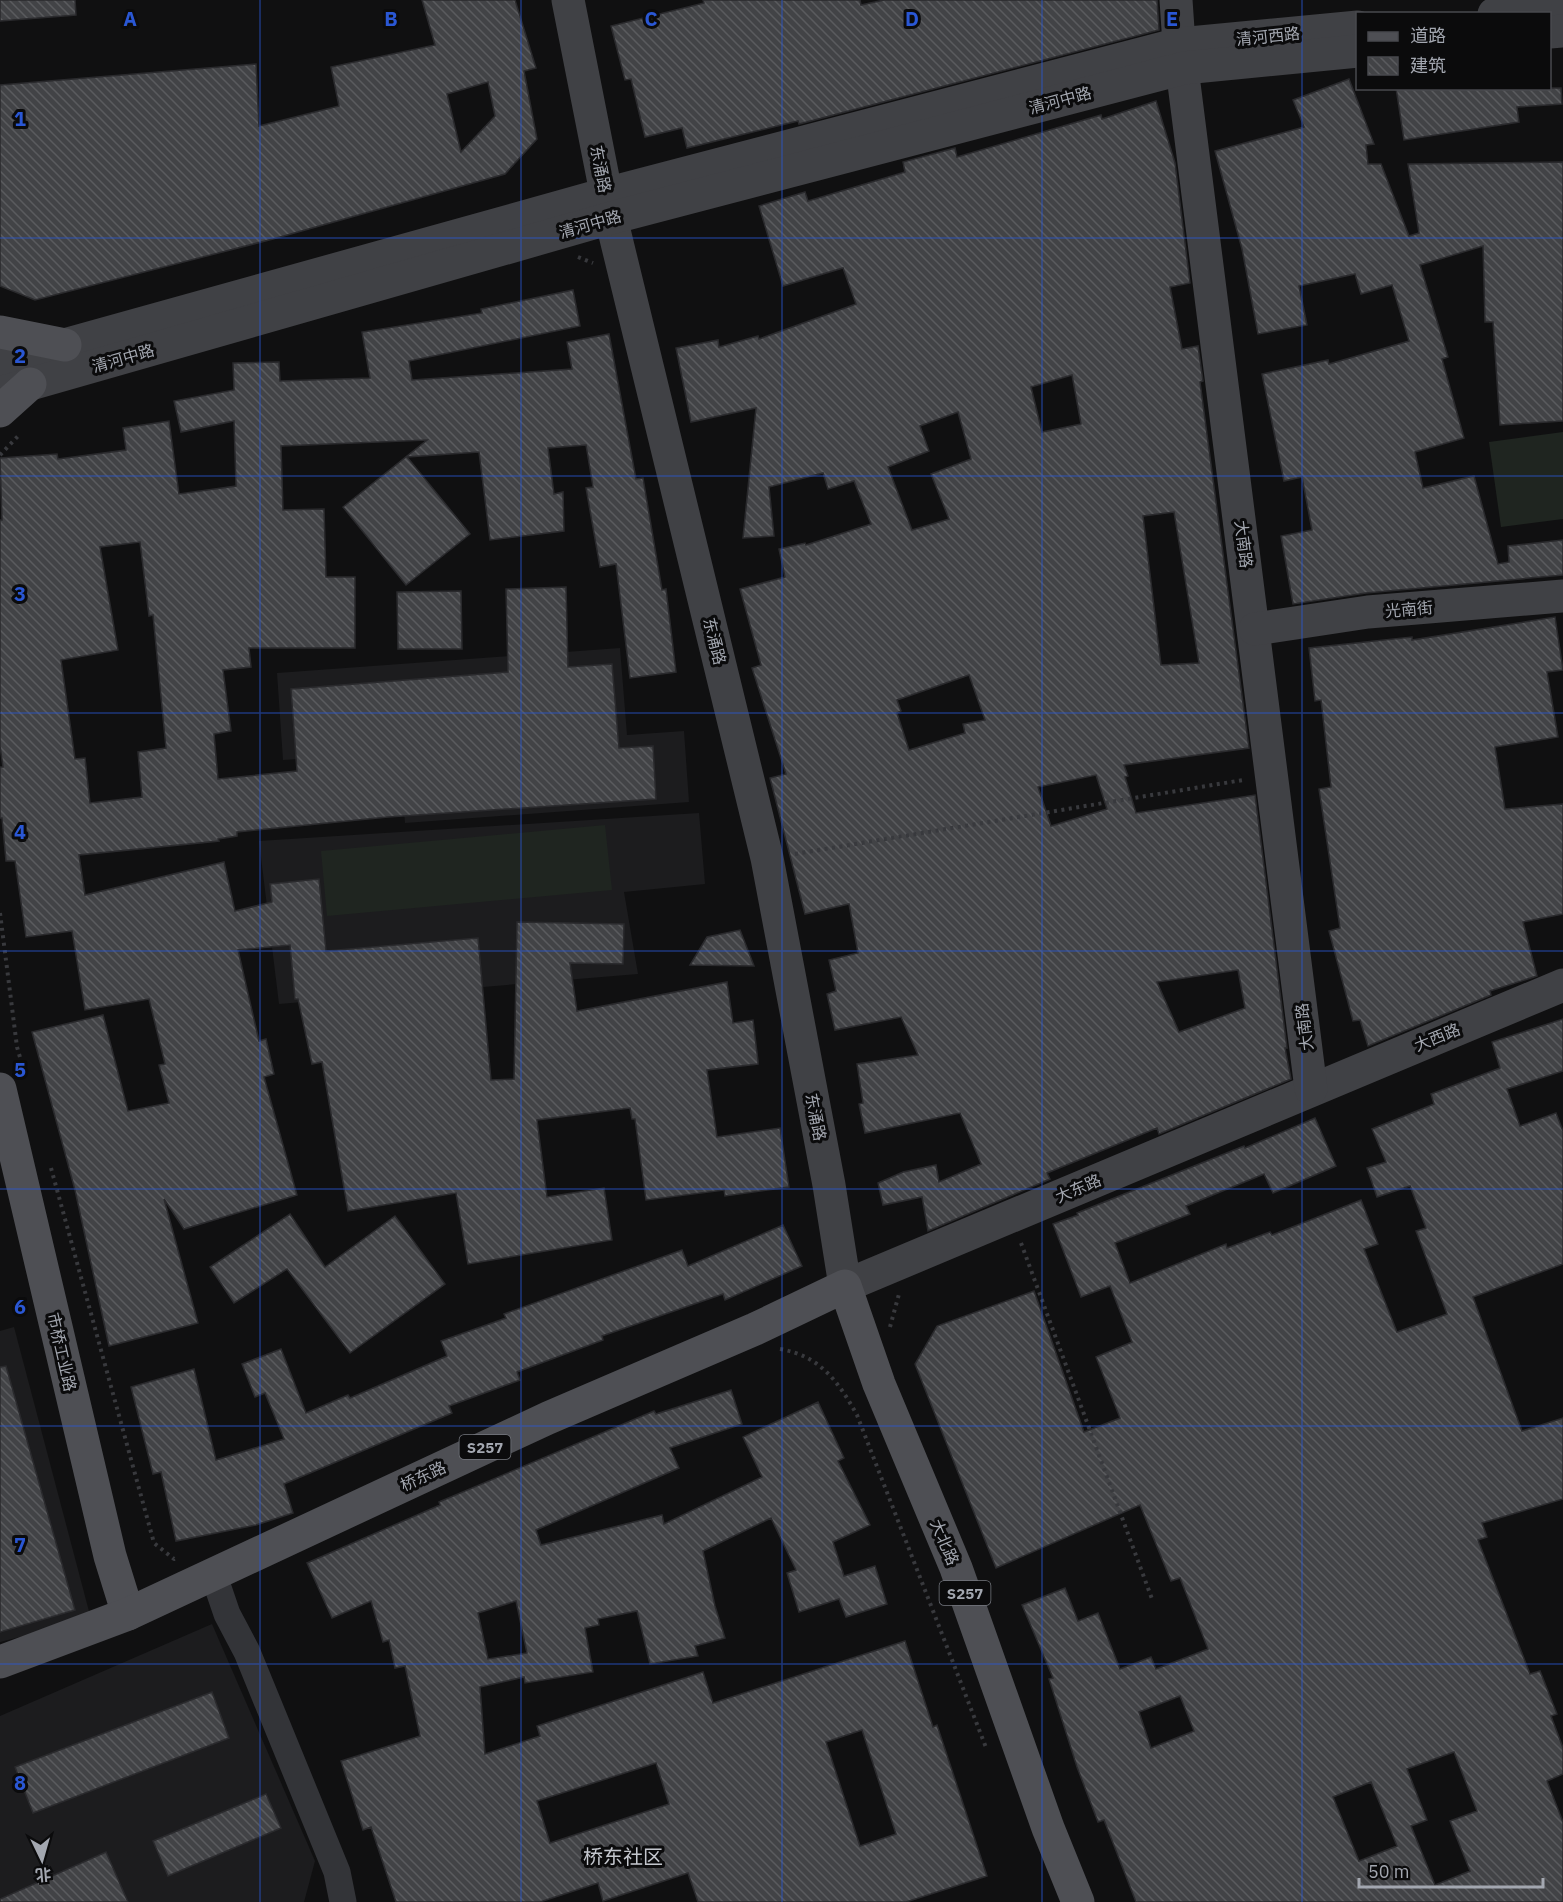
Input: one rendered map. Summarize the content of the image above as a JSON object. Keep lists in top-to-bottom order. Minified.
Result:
{"streets":{"main road":["市桥工业路","S257","桥东路","大北路"],"street":["清河西路","清河中路","东涌路","大南路","光南街","大西路","大东路"]},"crossings":[["清河西路","清河中路"],["清河西路","大南路"],["清河中路","东涌路"],["清河中路","大南路"],["东涌路","大东路"],["东涌路","桥东路"],["东涌路","大北路"],["大南路","光南街"],["大南路","大西路"],["大南路","大东路"],["大西路","大东路"],["大东路","桥东路"],["大东路","大北路"],["市桥工业路","桥东路"],["桥东路","大北路"]],"districts":["桥东社区"],"legend":["道路","建筑"],"scale_bar":"50 m","north":"bottom","grid":{"columns":["A","B","C","D","E"],"rows":["1","2","3","4","5","6","7","8"]}}
